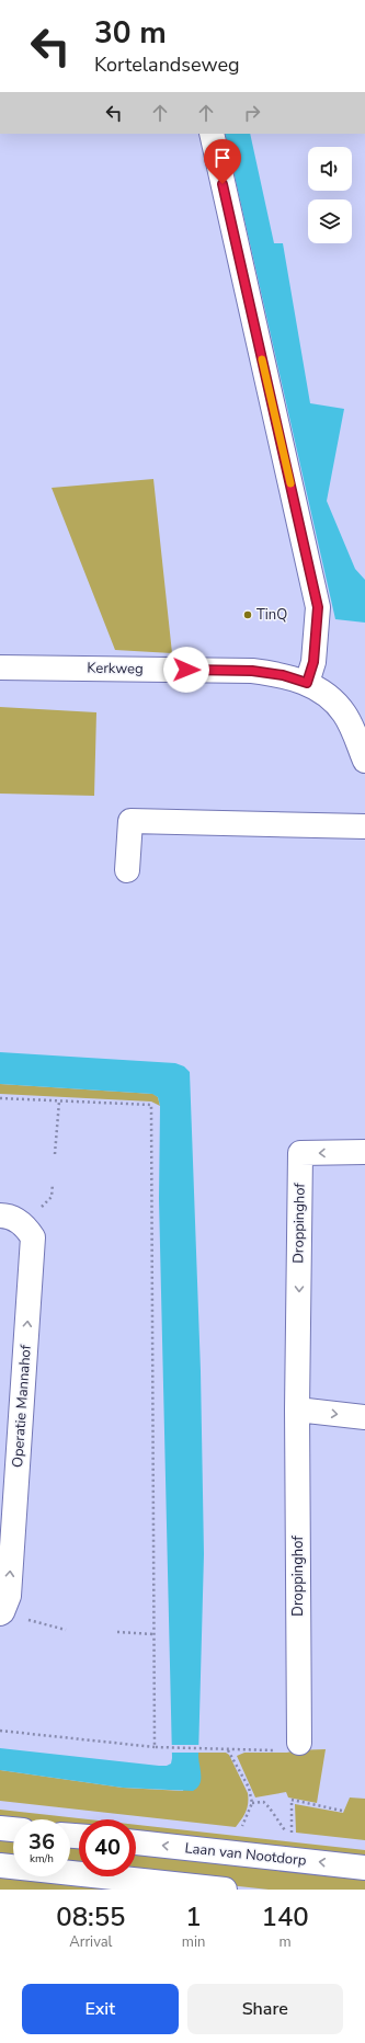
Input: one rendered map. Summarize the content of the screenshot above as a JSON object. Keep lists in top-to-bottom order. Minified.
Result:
{"streets":{"street":["Kerkweg","Droppinghof","Operatie Mannahof","Laan van Nootdorp"]},"one_way":["Droppinghof","Operatie Mannahof"],"places":["TinQ"],"page":{"turn":["30 m","Kortelandseweg"],"speed":"36 km/h","limit":"40","eta":["08:55","Arrival","1","min","140","m"],"buttons":["Exit","Share"]}}
